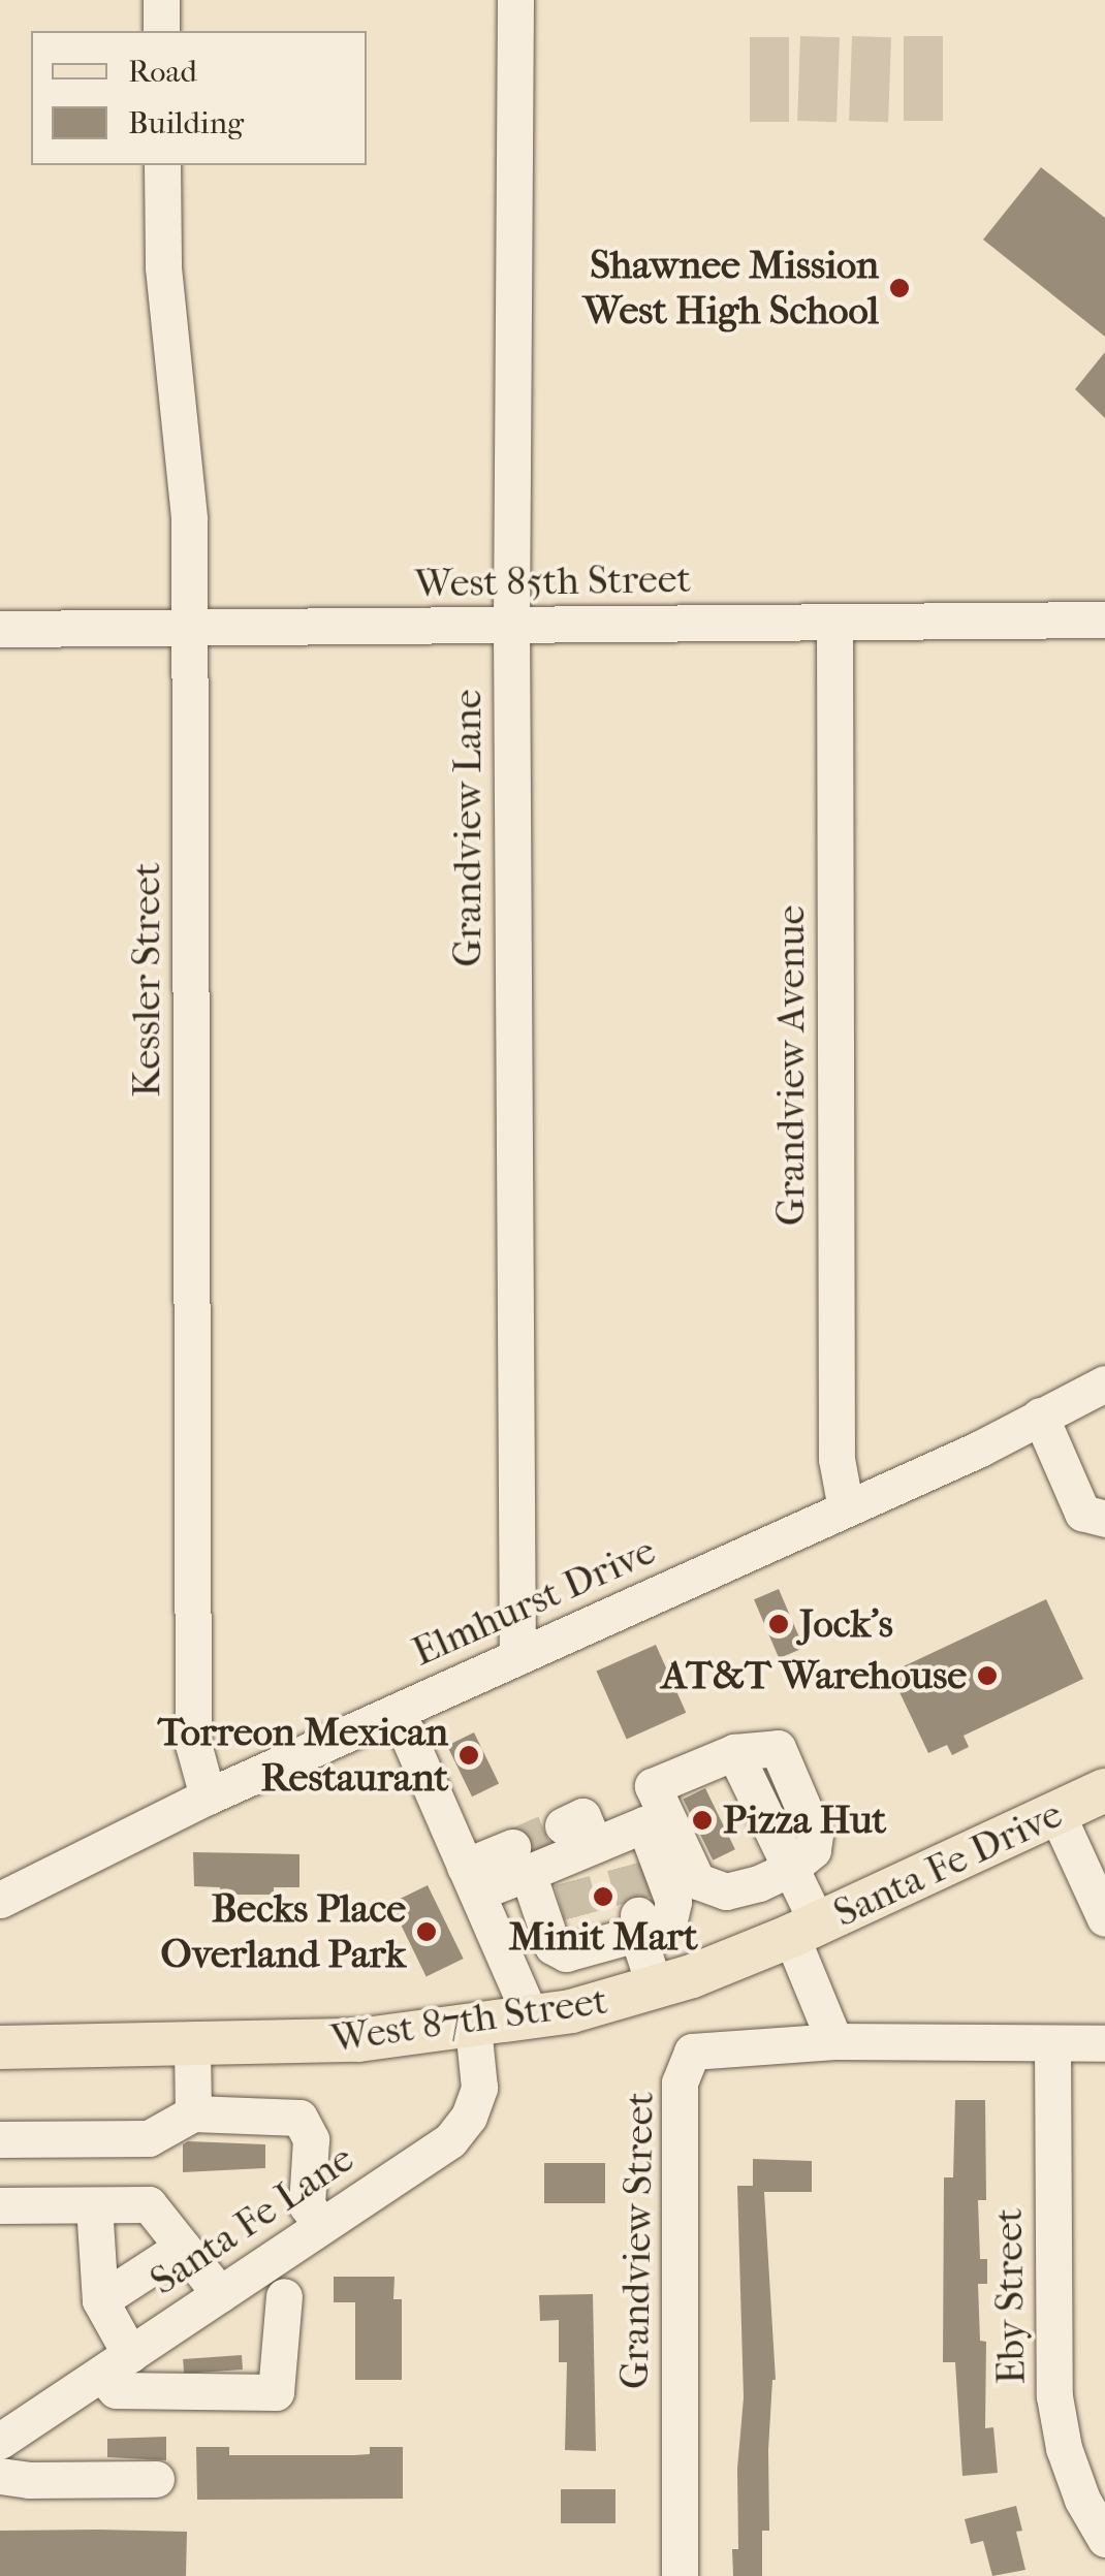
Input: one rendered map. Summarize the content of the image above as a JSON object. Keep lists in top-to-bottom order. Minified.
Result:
{"streets":{"main road":["Santa Fe Drive","West 87th Street"],"street":["West 85th Street","Grandview Lane","Kessler Street","Grandview Avenue","Elmhurst Drive","Santa Fe Lane","Grandview Street","Eby Street"]},"crossings":[["West 85th Street","Grandview Lane"],["West 85th Street","Kessler Street"],["West 85th Street","Grandview Avenue"],["Grandview Lane","Elmhurst Drive"],["Kessler Street","Elmhurst Drive"],["Grandview Avenue","Elmhurst Drive"],["Santa Fe Drive","West 87th Street"],["West 87th Street","Santa Fe Lane"]],"places":["Shawnee Mission West High School","Jock's","AT&T Warehouse","Torreon Mexican Restaurant","Pizza Hut","Minit Mart","Becks Place Overland Park"],"legend":["Road","Building"]}
